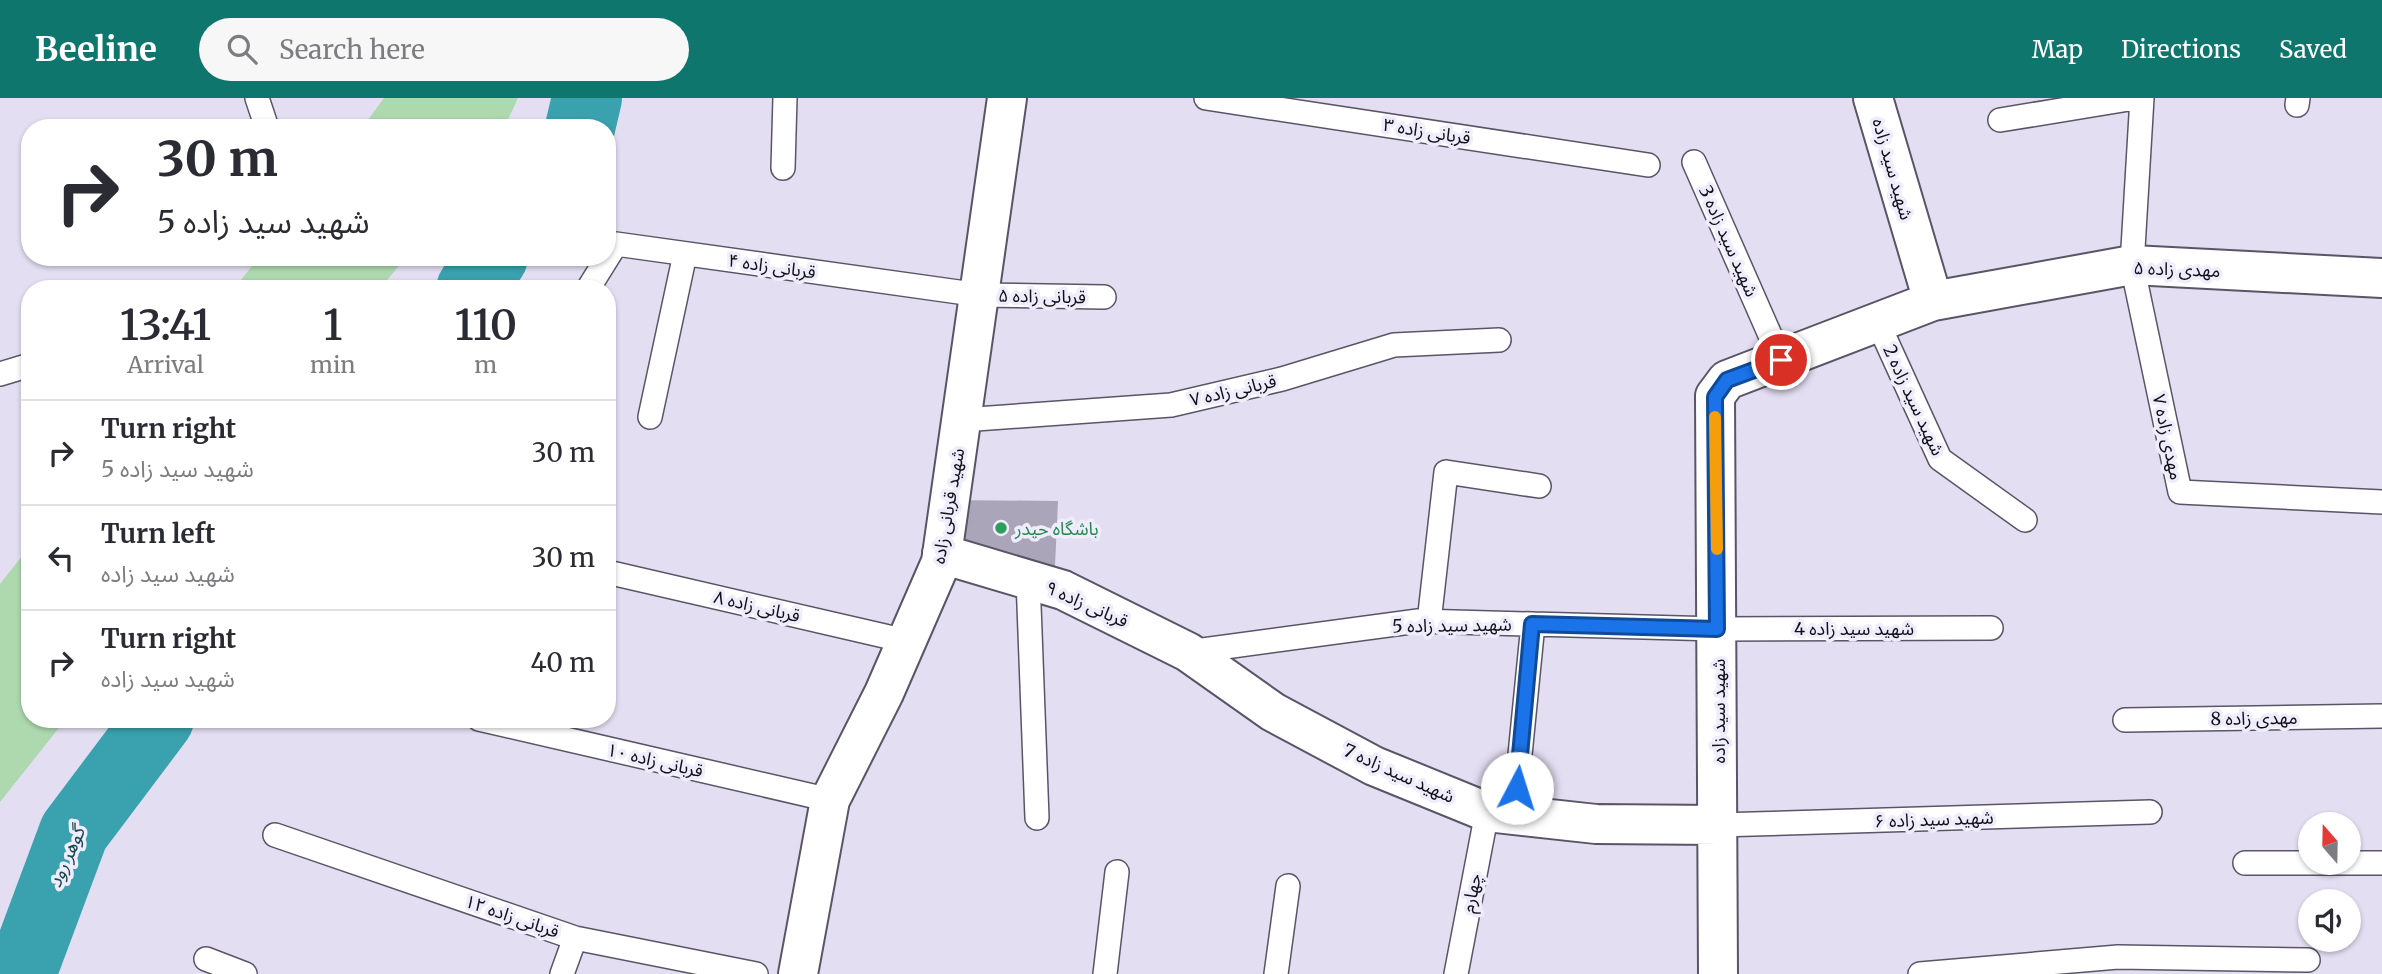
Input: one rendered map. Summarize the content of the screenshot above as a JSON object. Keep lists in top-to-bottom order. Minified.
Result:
{"streets":{"street":["شهید سید زاده","مهدی زاده ۵","شهید قربانی زاده","قربانی زاده ۹","شهید سید زاده 7"],"lane":["قربانی زاده ۳","شهید سید زاده 3","قربانی زاده ۴","قربانی زاده ۵","قربانی زاده ۷","شهید سید زاده 2","مهدی زاده ۷","قربانی زاده ۸","شهید سید زاده 5","شهید سید زاده 4","مهدی زاده 8","قربانی زاده ۱۰","شهید سید زاده ۶","چهارم","قربانی زاده ۱۲"]},"crossings":[["شهید سید زاده","شهید سید زاده 3"],["شهید سید زاده","مهدی زاده ۵"],["شهید سید زاده","شهید سید زاده 2"],["شهید سید زاده","شهید سید زاده 5"],["شهید سید زاده","شهید سید زاده 4"],["شهید سید زاده","شهید سید زاده 7"],["شهید سید زاده","شهید سید زاده ۶"],["قربانی زاده ۴","قربانی زاده ۵"],["قربانی زاده ۴","شهید قربانی زاده"],["مهدی زاده ۵","مهدی زاده ۷"],["قربانی زاده ۵","شهید قربانی زاده"],["قربانی زاده ۷","شهید قربانی زاده"],["شهید قربانی زاده","قربانی زاده ۹"],["شهید قربانی زاده","قربانی زاده ۸"],["شهید قربانی زاده","قربانی زاده ۱۰"],["قربانی زاده ۹","شهید سید زاده 5"],["قربانی زاده ۹","شهید سید زاده 7"],["شهید سید زاده 5","شهید سید زاده 4"],["شهید سید زاده 5","شهید سید زاده 7"],["شهید سید زاده 5","چهارم"],["شهید سید زاده 7","شهید سید زاده ۶"],["شهید سید زاده 7","چهارم"]],"water":["گوهر رود"],"places":["باشگاه حیدر"],"north":"top","page":{"header":"Beeline","search":"Search here","nav":["Map","Directions","Saved"],"turn":["30 m","شهید سید زاده 5"],"eta":["13:41","Arrival","1","min","110","m"],"list":[{"name":"Turn right","note":"شهید سید زاده 5","value":"30 m"},{"name":"Turn left","note":"شهید سید زاده","value":"30 m"},{"name":"Turn right","note":"شهید سید زاده","value":"40 m"}]}}
